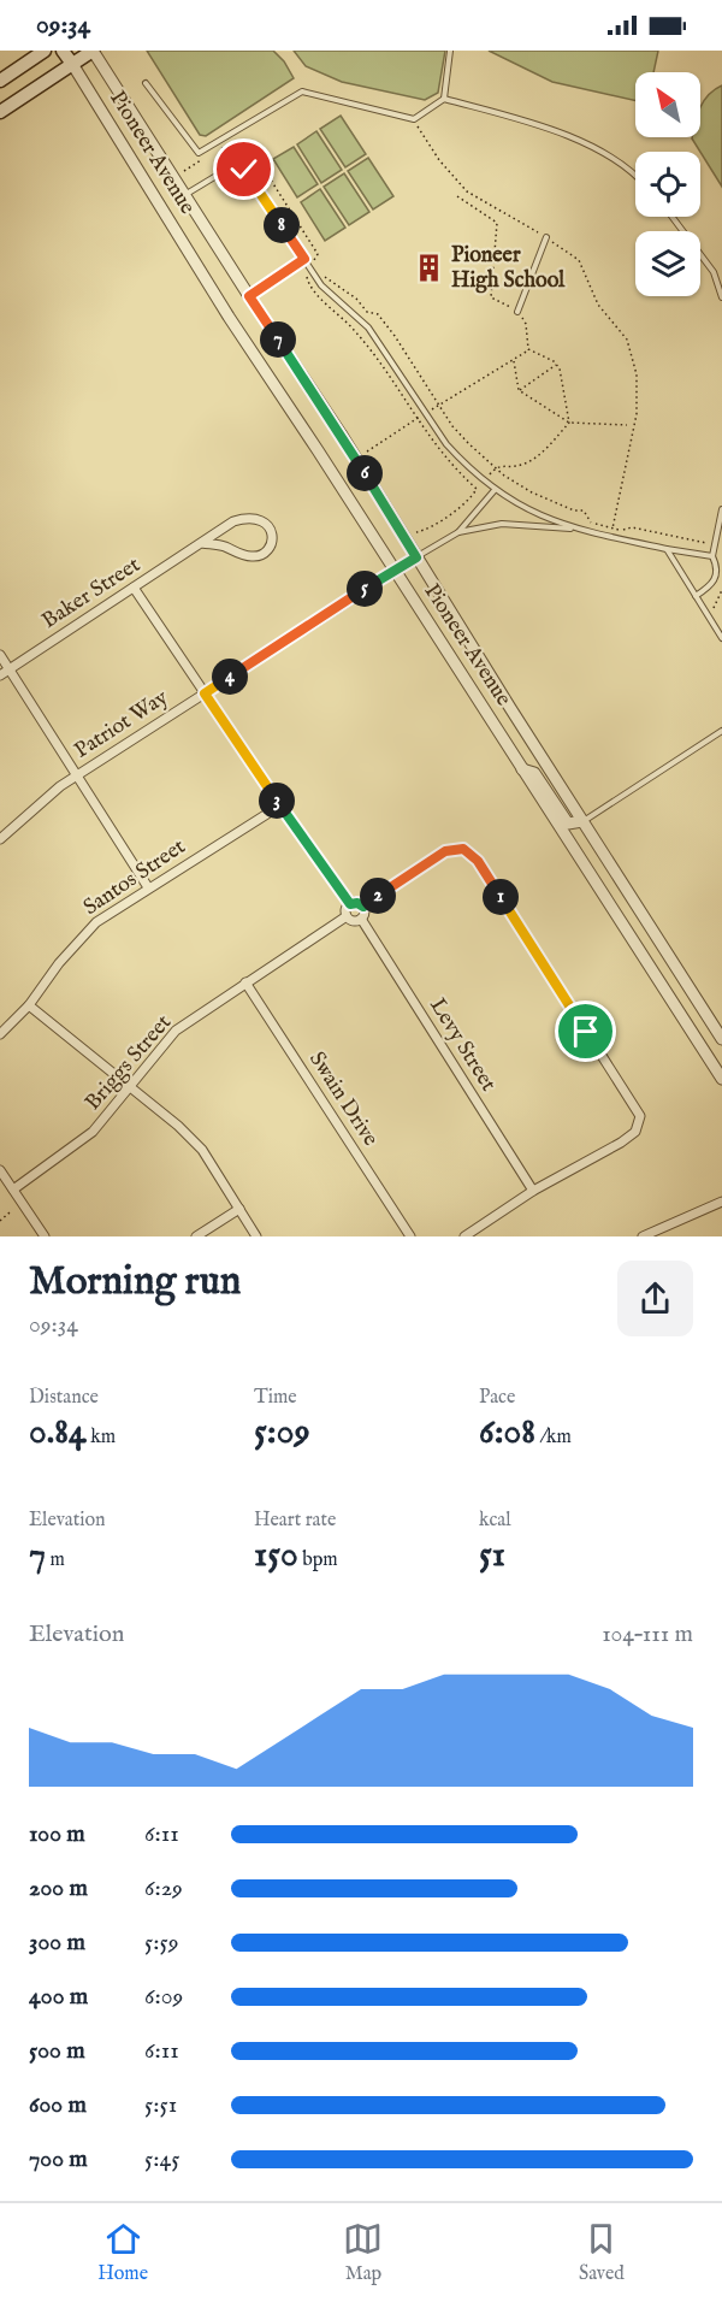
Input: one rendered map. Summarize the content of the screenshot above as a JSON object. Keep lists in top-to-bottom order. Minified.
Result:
{"streets":{"main road":["Pioneer Avenue"],"street":["Baker Street","Patriot Way","Santos Street","Levy Street","Briggs Street","Swain Drive"]},"crossings":[["Pioneer Avenue","Patriot Way"],["Levy Street","Briggs Street"],["Briggs Street","Swain Drive"]],"places":{"building":["Pioneer High School"]},"north":"top left","page":{"status":"09:34","pins":["8","7","6","5","4","3","2","1"],"heading":["Morning run","09:34"],"stats":[["Distance","0.84 km"],["Time","5:09"],["Pace","6:08 /km"],["Elevation","7 m"],["Heart rate","150 bpm"],["kcal","51"]],"chart":["Elevation","104–111 m"],"list":[{"name":"100 m","note":"6:11"},{"name":"200 m","note":"6:29"},{"name":"300 m","note":"5:59"},{"name":"400 m","note":"6:09"},{"name":"500 m","note":"6:11"},{"name":"600 m","note":"5:51"},{"name":"700 m","note":"5:45"}],"tabs":["Home","Map","Saved"]}}
